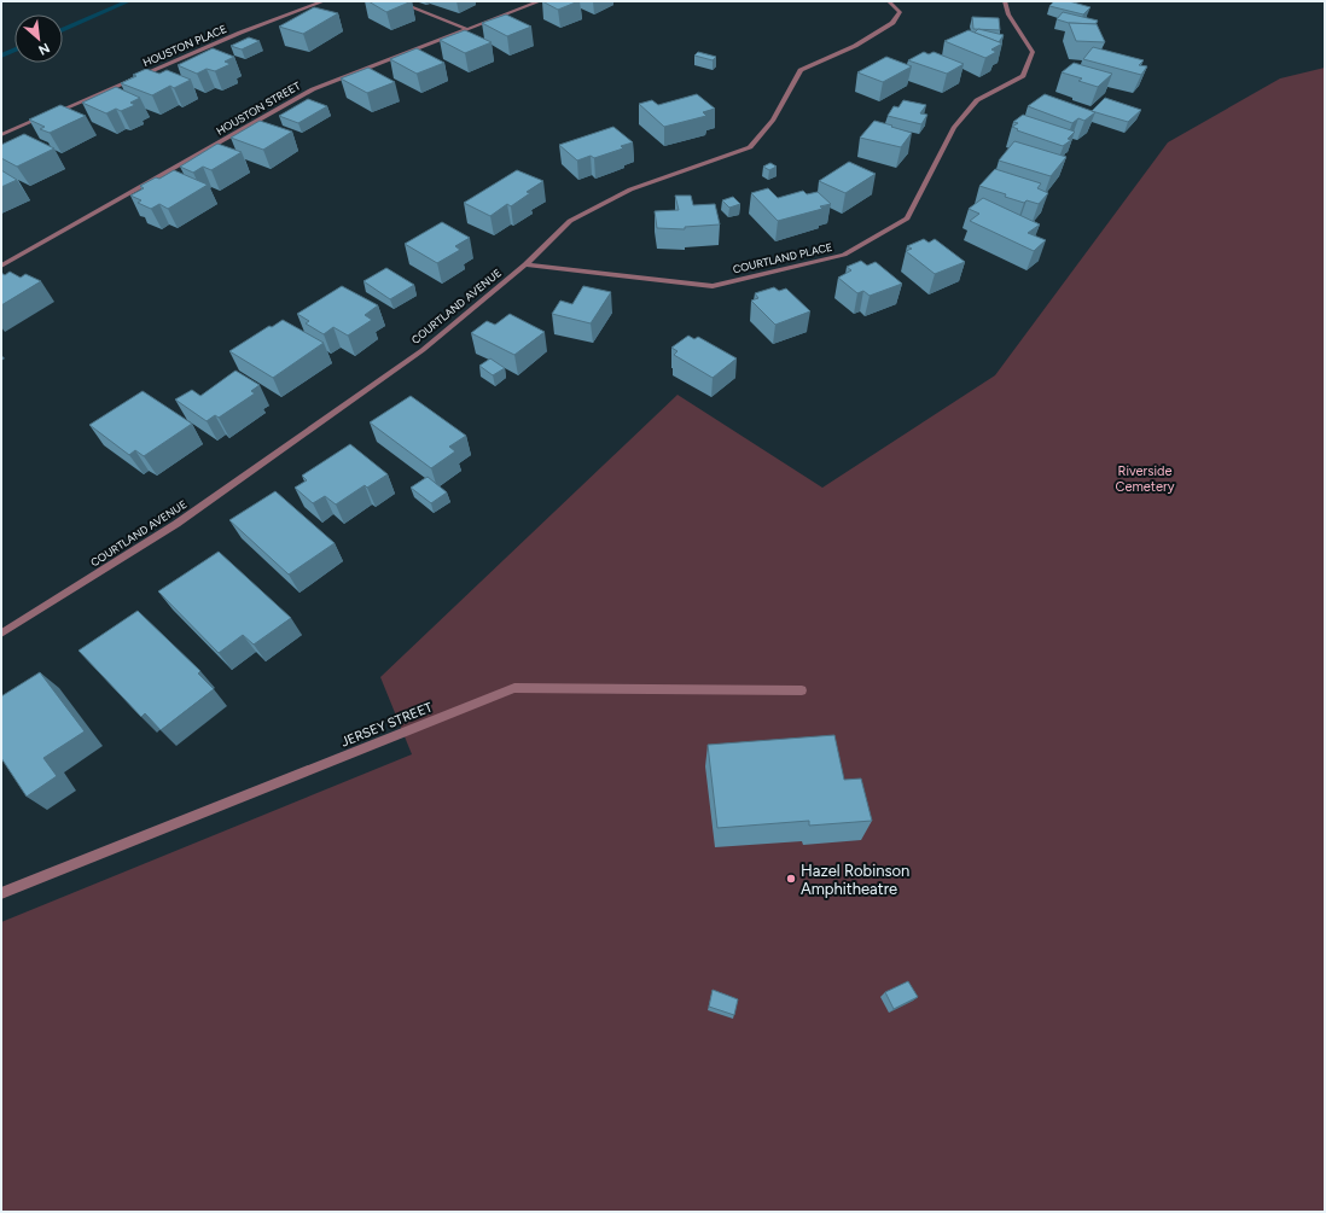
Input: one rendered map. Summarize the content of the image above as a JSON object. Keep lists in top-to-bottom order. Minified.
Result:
{"streets":{"street":["HOUSTON PLACE","HOUSTON STREET","COURTLAND PLACE","COURTLAND AVENUE","JERSEY STREET"]},"crossings":[["COURTLAND PLACE","COURTLAND AVENUE"]],"parks":["Riverside Cemetery"],"places":["Hazel Robinson Amphitheatre"],"north":"bottom right"}
